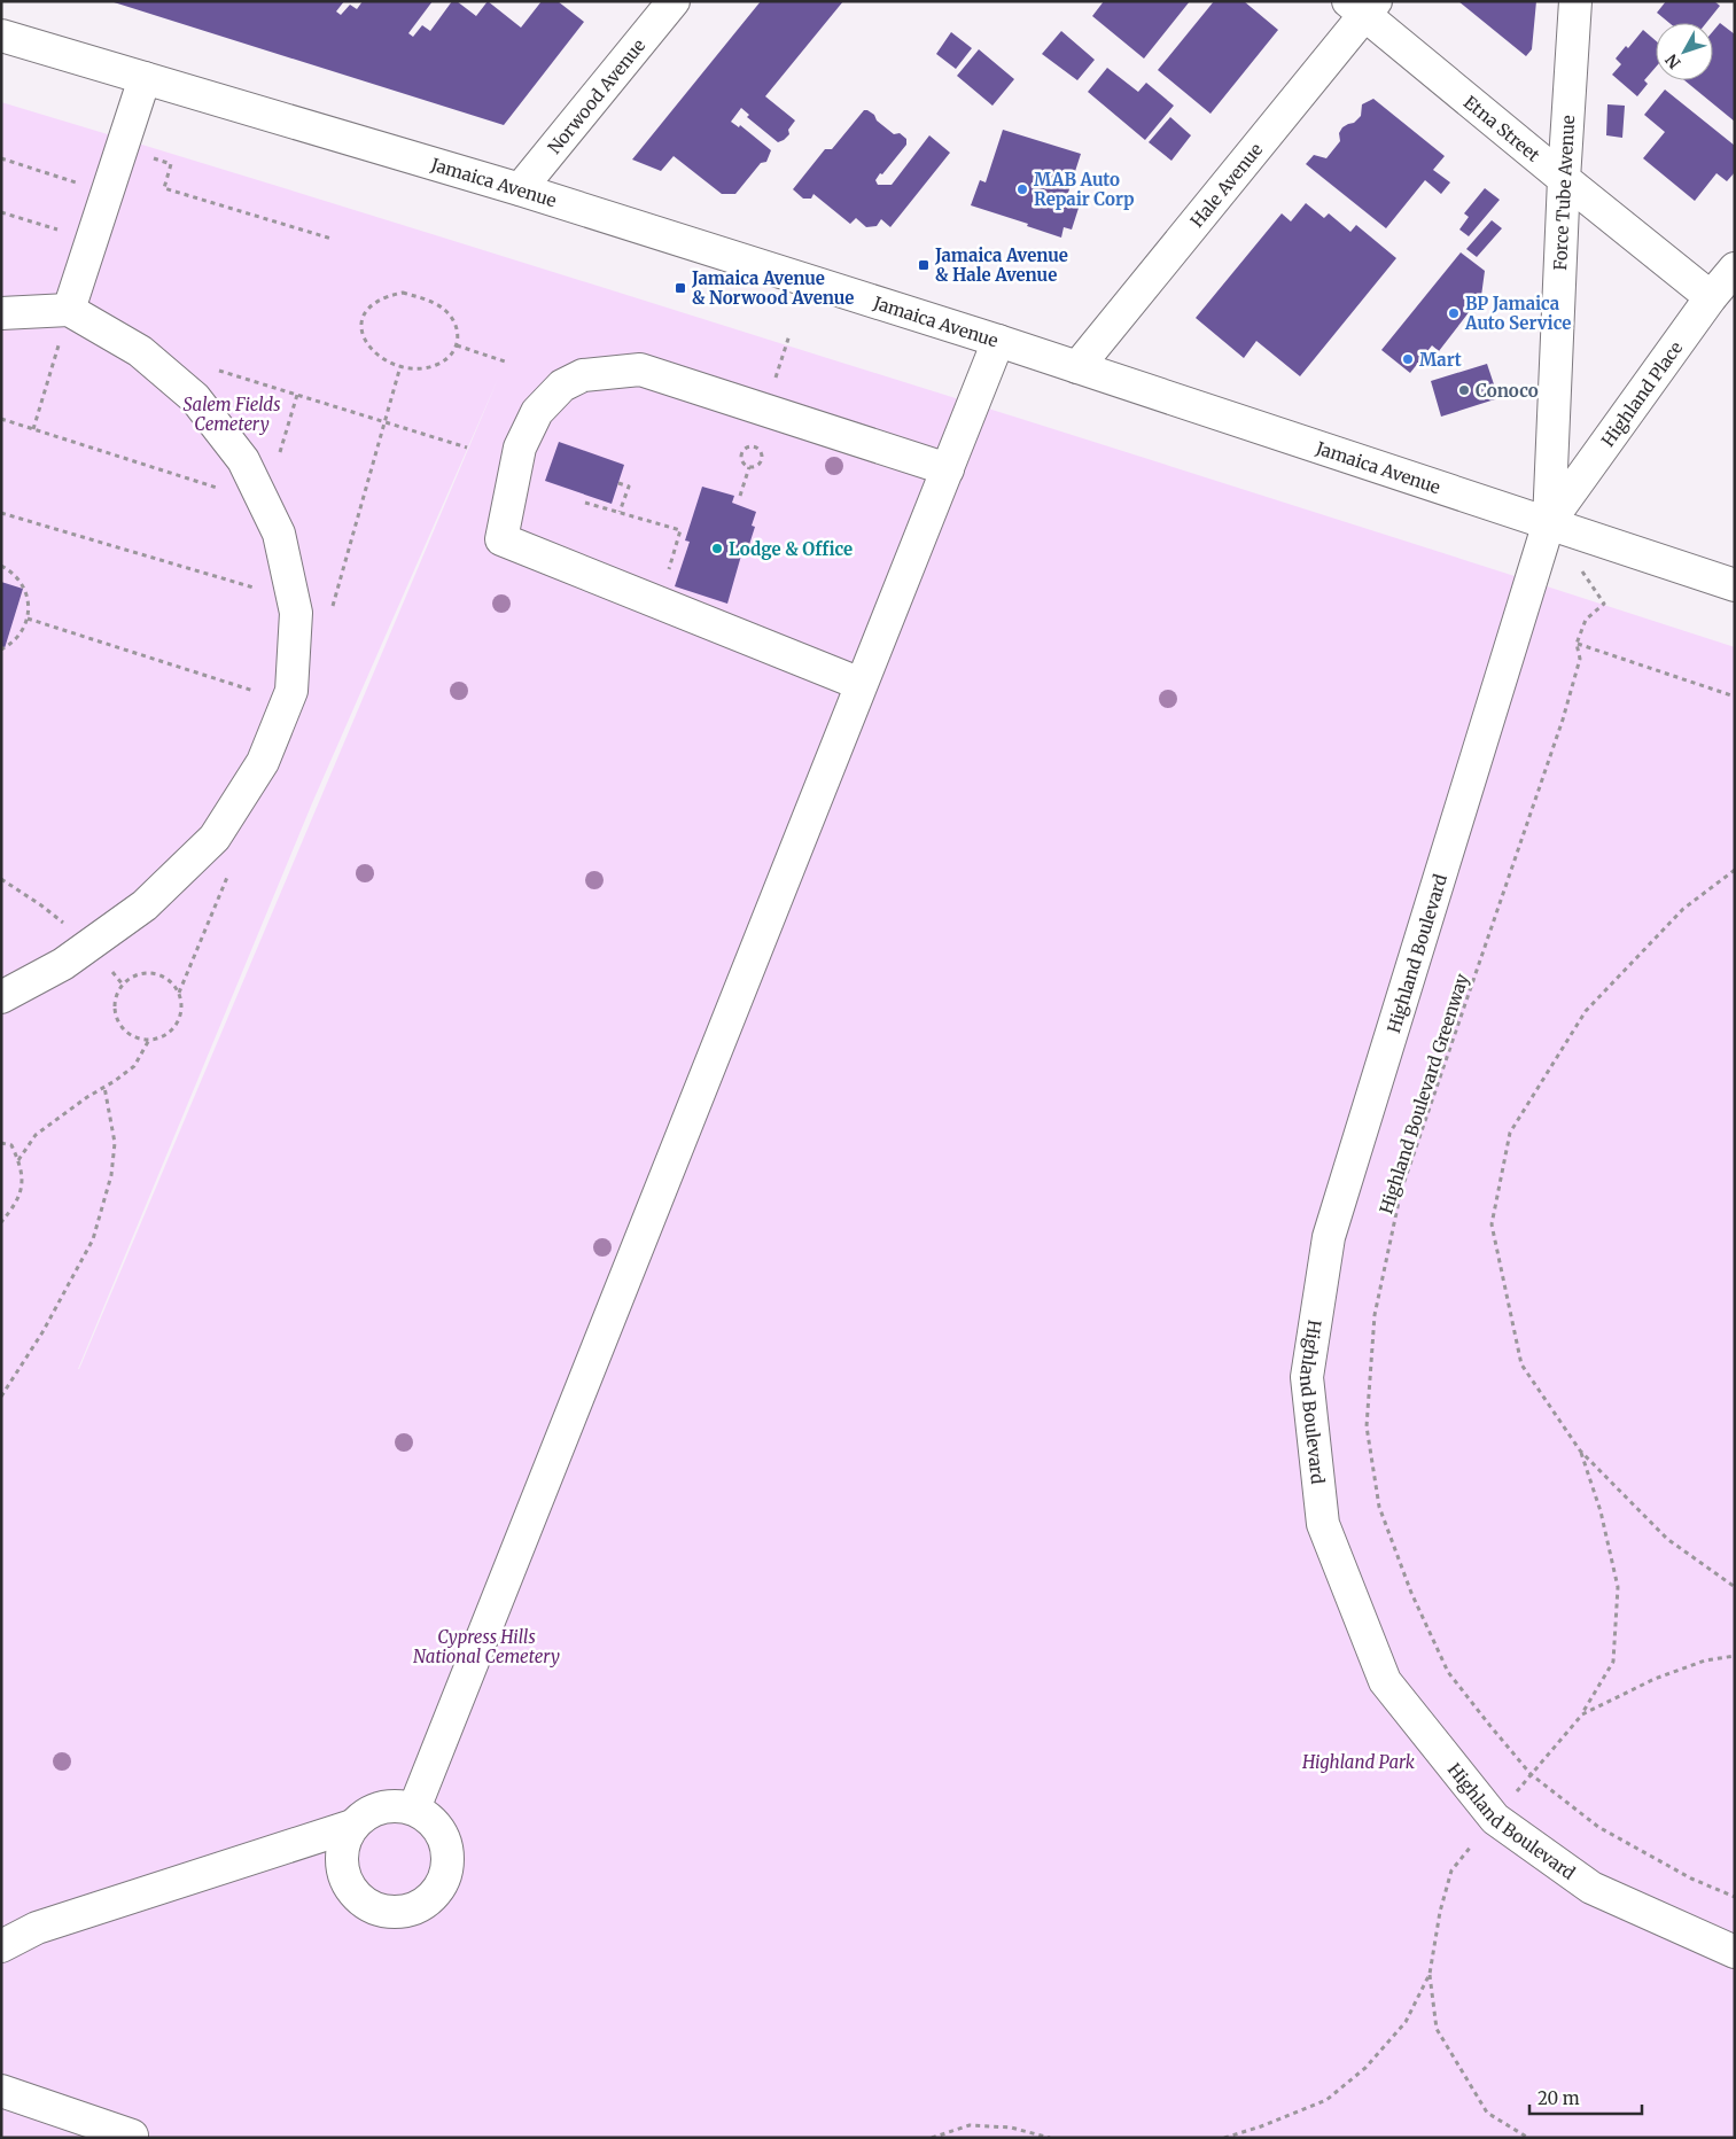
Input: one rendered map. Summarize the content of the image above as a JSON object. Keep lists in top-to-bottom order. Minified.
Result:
{"streets":{"main road":["Norwood Avenue","Etna Street","Jamaica Avenue","Hale Avenue","Force Tube Avenue","Highland Place","Highland Boulevard"],"path":["Highland Boulevard Greenway"]},"crossings":[["Norwood Avenue","Jamaica Avenue"],["Etna Street","Hale Avenue"],["Etna Street","Force Tube Avenue"],["Etna Street","Highland Place"],["Jamaica Avenue","Hale Avenue"],["Jamaica Avenue","Force Tube Avenue"],["Jamaica Avenue","Highland Place"],["Jamaica Avenue","Highland Boulevard"],["Force Tube Avenue","Highland Place"],["Force Tube Avenue","Highland Boulevard"],["Highland Place","Highland Boulevard"]],"parks":["Salem Fields Cemetery","Cypress Hills National Cemetery","Highland Park"],"places":{"other":["MAB Auto Repair Corp","BP Jamaica Auto Service","Mart","Conoco","Lodge & Office"],"transit":["Jamaica Avenue & Hale Avenue","Jamaica Avenue & Norwood Avenue"]},"scale_bar":"20 m","north":"bottom left"}
